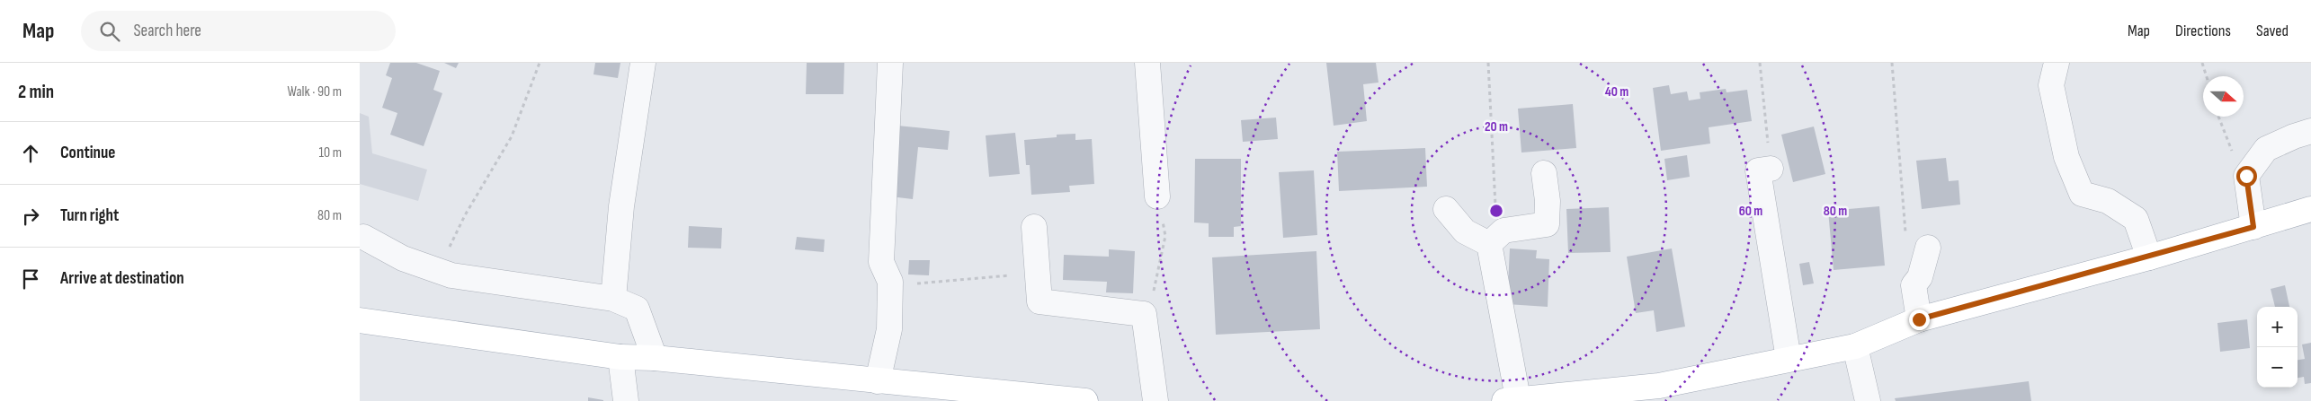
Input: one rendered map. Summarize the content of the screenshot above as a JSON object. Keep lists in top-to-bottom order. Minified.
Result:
{"north":"right","page":{"header":"Map","search":"Search here","nav":["Map","Directions","Saved"],"heading":["2 min","Walk · 90 m"],"list":[["Continue","10 m"],["Turn right","80 m"],"Arrive at destination"],"map_buttons":["+","−"]},"rings":["40 m","20 m","60 m","80 m"]}
